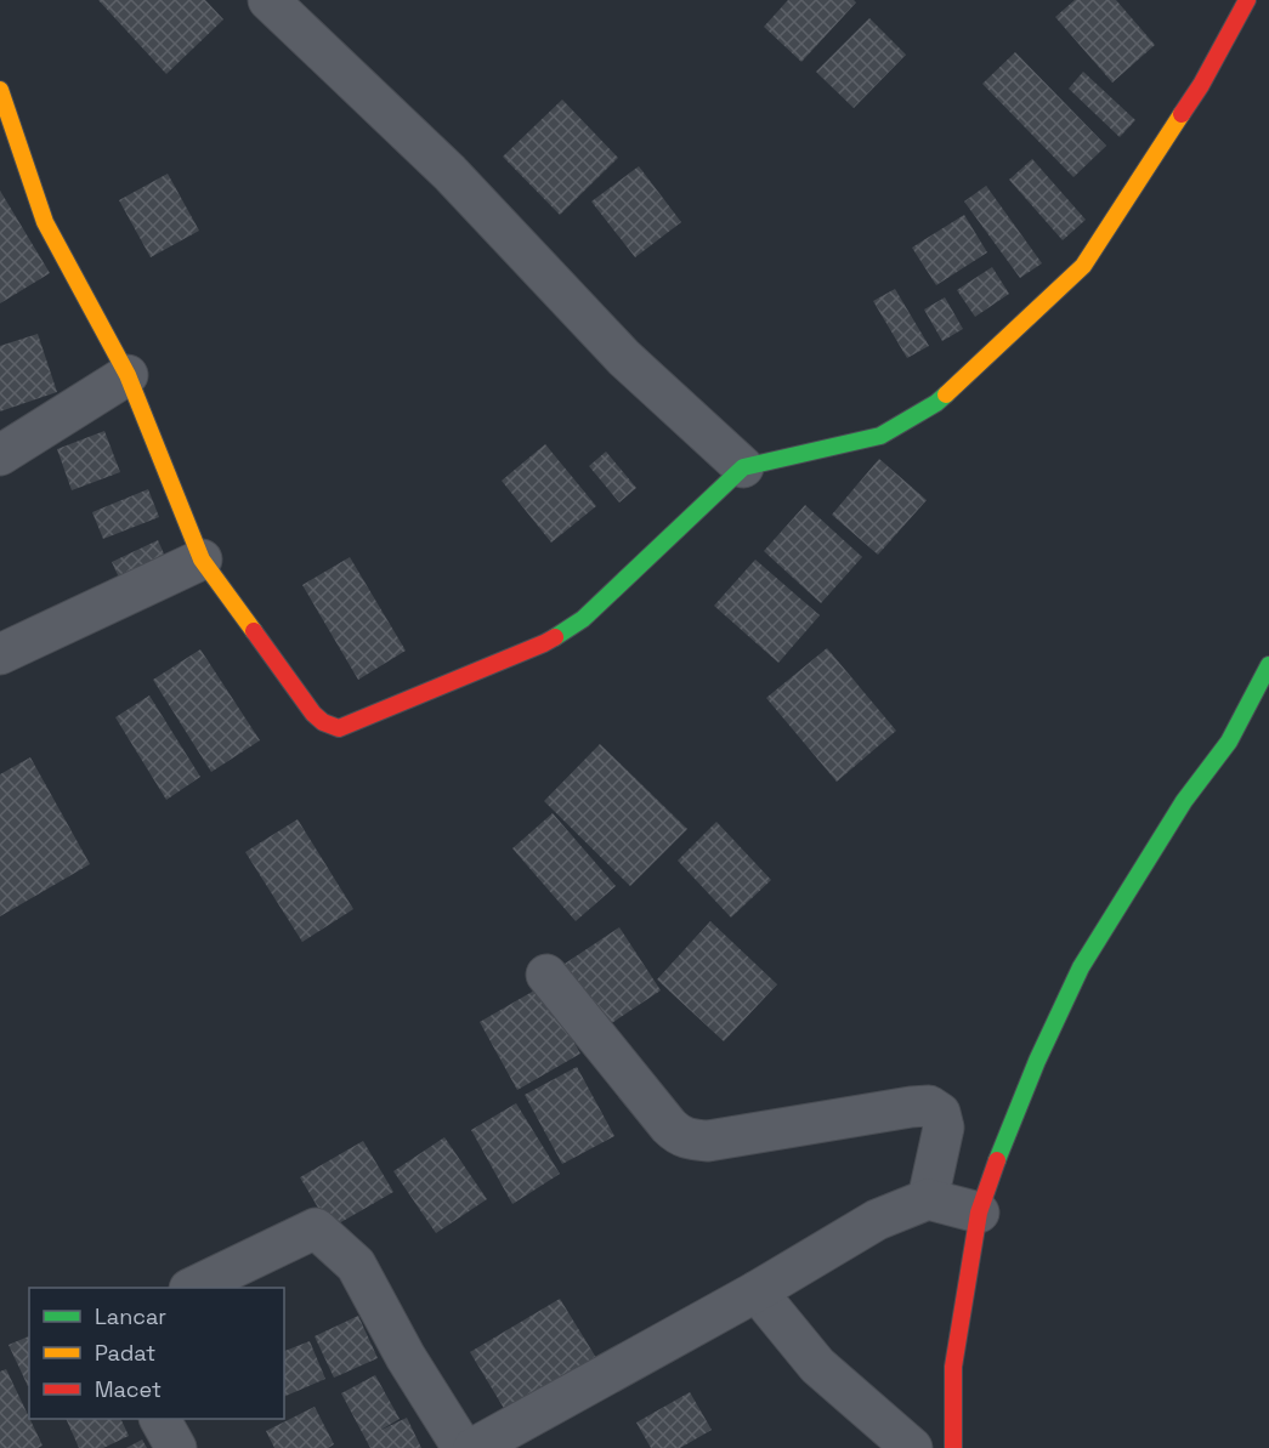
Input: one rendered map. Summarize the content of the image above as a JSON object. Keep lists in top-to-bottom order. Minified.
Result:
{"legend":["Lancar","Padat","Macet"]}
